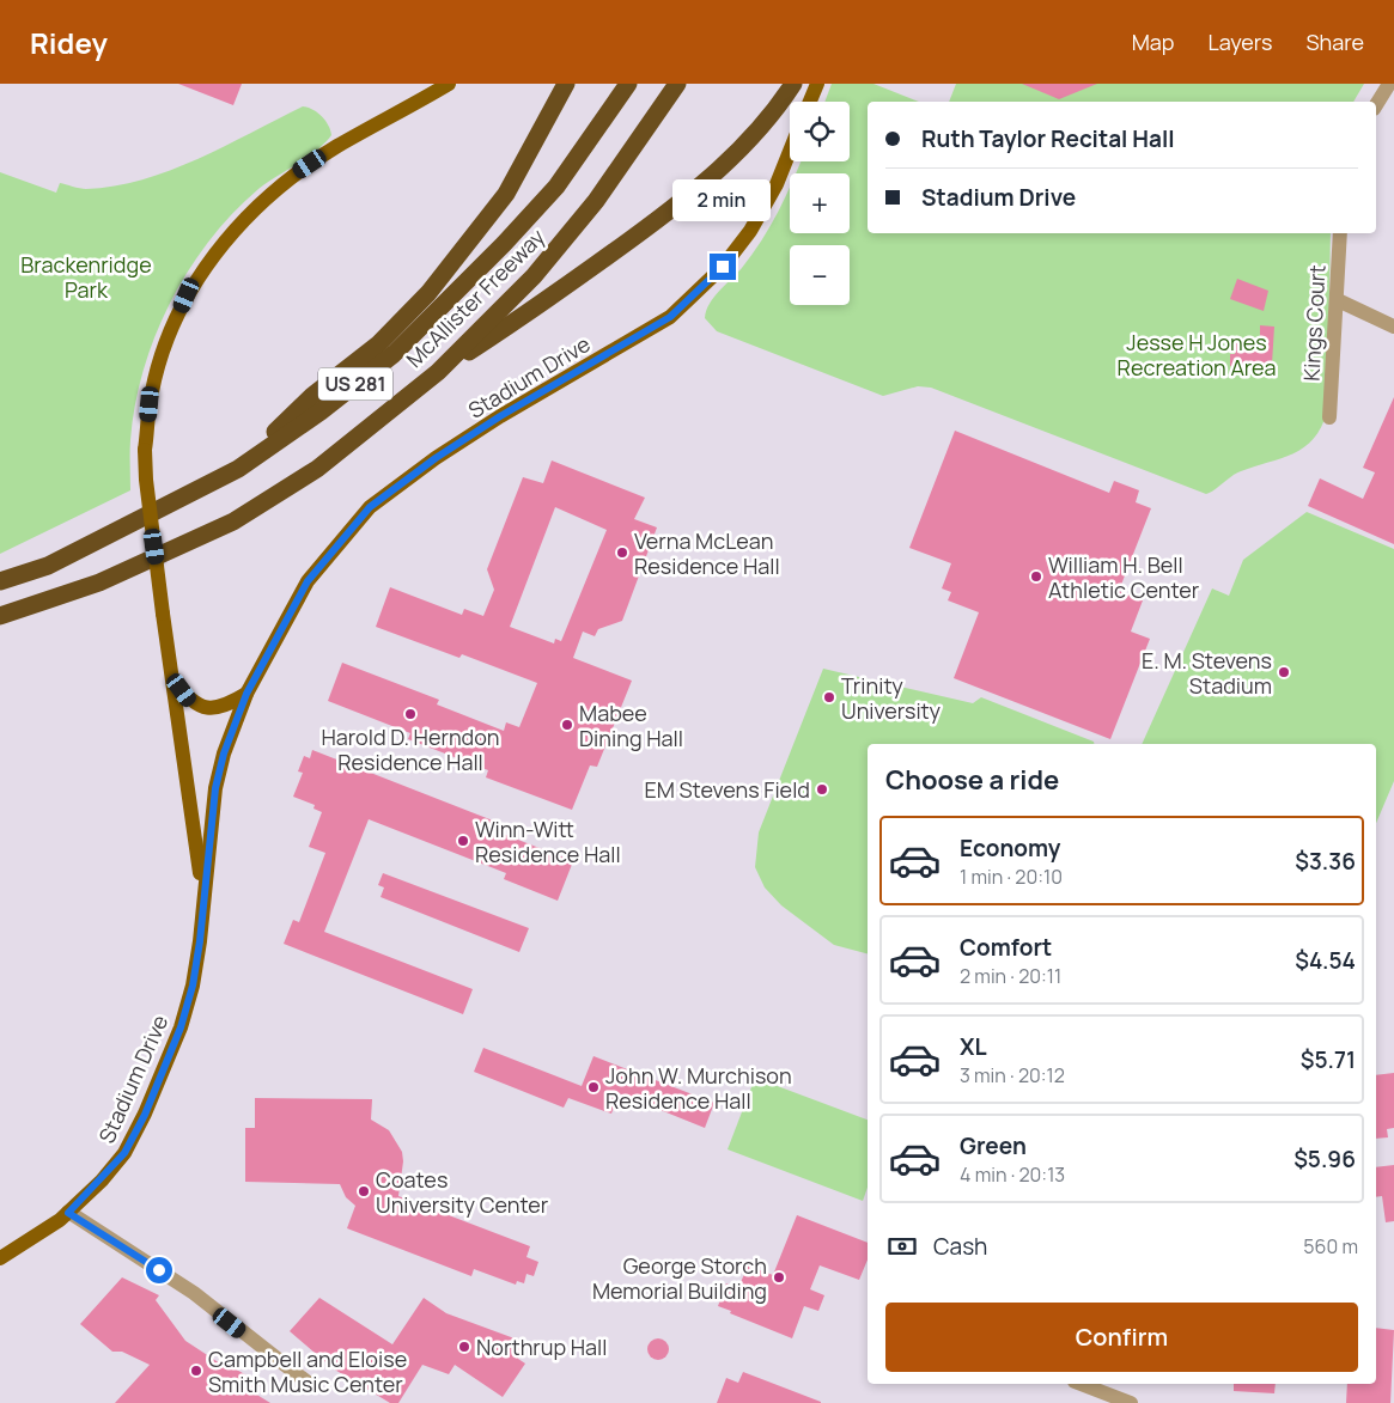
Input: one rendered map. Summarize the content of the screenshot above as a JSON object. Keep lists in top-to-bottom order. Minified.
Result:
{"streets":{"highway":["McAllister Freeway","US 281"],"main road":["Stadium Drive"],"street":["Kings Court"]},"parks":["Brackenridge Park","Jesse H Jones Recreation Area"],"places":["Verna McLean Residence Hall","William H. Bell Athletic Center","E. M. Stevens Stadium","Trinity University","Harold D. Herndon Residence Hall","Mabee Dining Hall","EM Stevens Field","Winn-Witt Residence Hall","John W. Murchison Residence Hall","Coates University Center","George Storch Memorial Building","Northrup Hall","Campbell and Eloise Smith Music Center"],"page":{"header":"Ridey","nav":["Map","Layers","Share"],"map_buttons":["+","−"],"banner":["Ruth Taylor Recital Hall","Stadium Drive"],"bubble":"2 min","heading":"Choose a ride","list":[{"name":"Economy","note":"1 min · 20:10","value":"$3.36"},{"name":"Comfort","note":"2 min · 20:11","value":"$4.54"},{"name":"XL","note":"3 min · 20:12","value":"$5.71"},{"name":"Green","note":"4 min · 20:13","value":"$5.96"}],"pay":["Cash","560 m"],"buttons":"Confirm"}}
